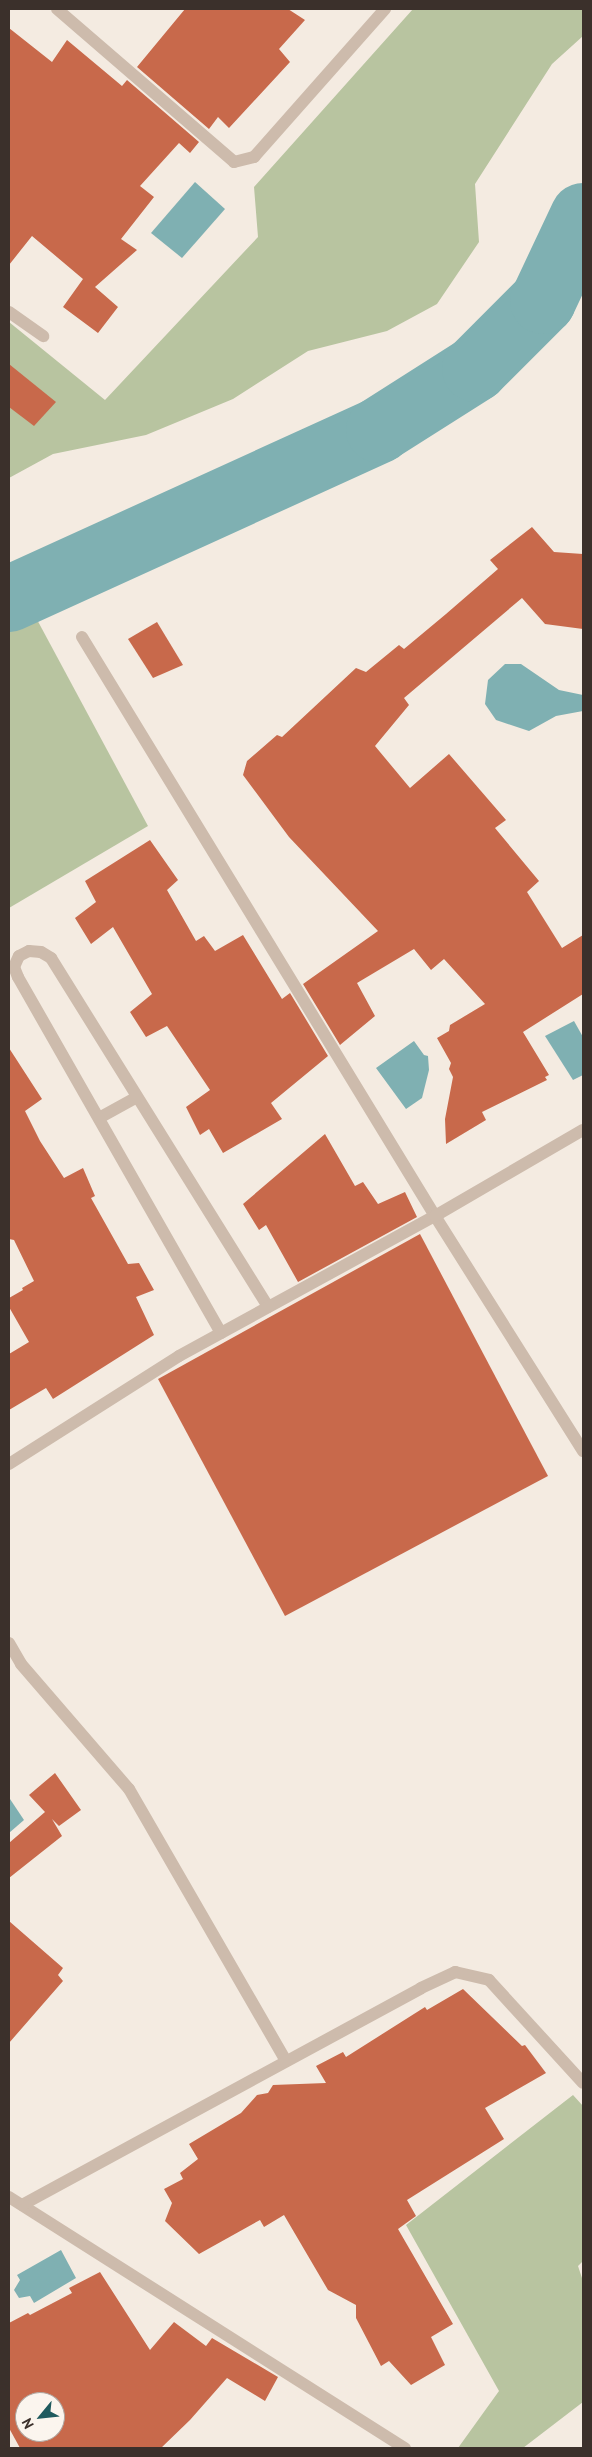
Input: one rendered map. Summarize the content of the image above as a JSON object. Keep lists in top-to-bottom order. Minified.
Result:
{"north":"bottom left"}
